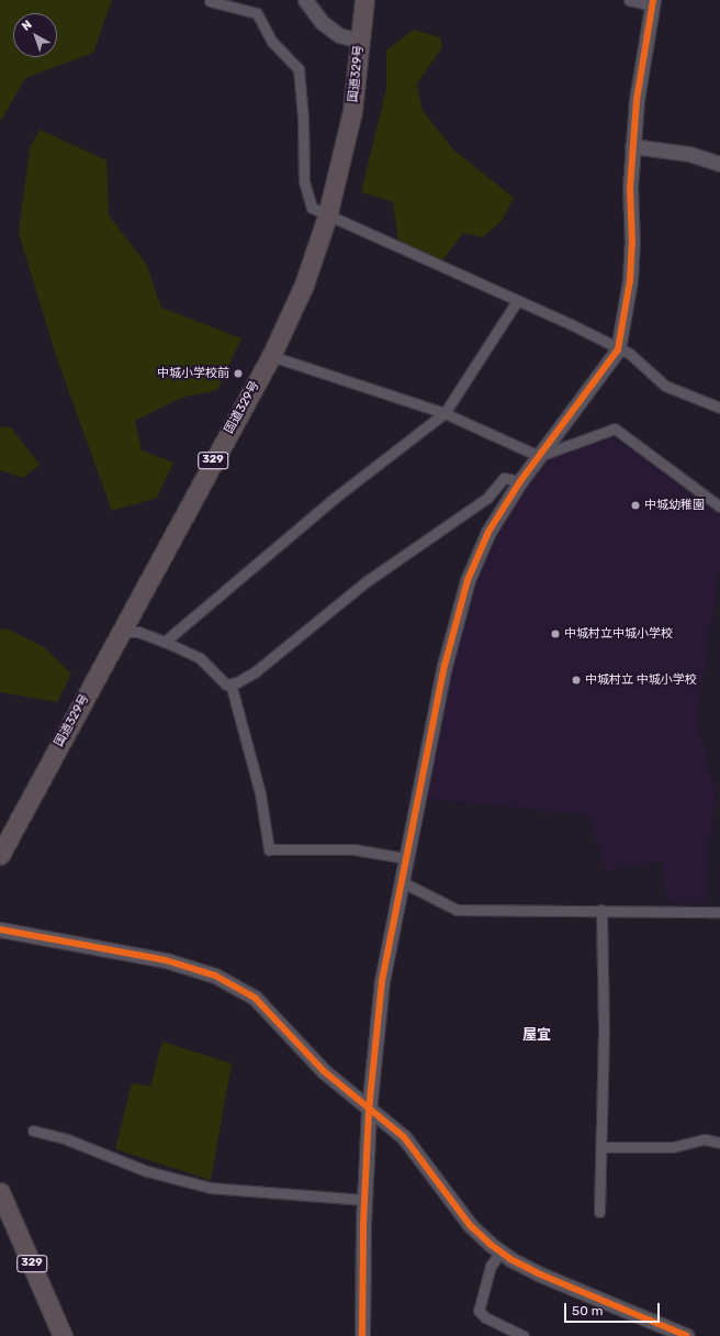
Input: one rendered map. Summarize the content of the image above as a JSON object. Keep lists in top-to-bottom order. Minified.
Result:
{"streets":{"highway":["国道329号","329"]},"districts":["屋宜"],"places":["中城小学校前","中城幼稚園","中城村立中城小学校","中城村立 中城小学校"],"scale_bar":"50 m","north":"top left"}
